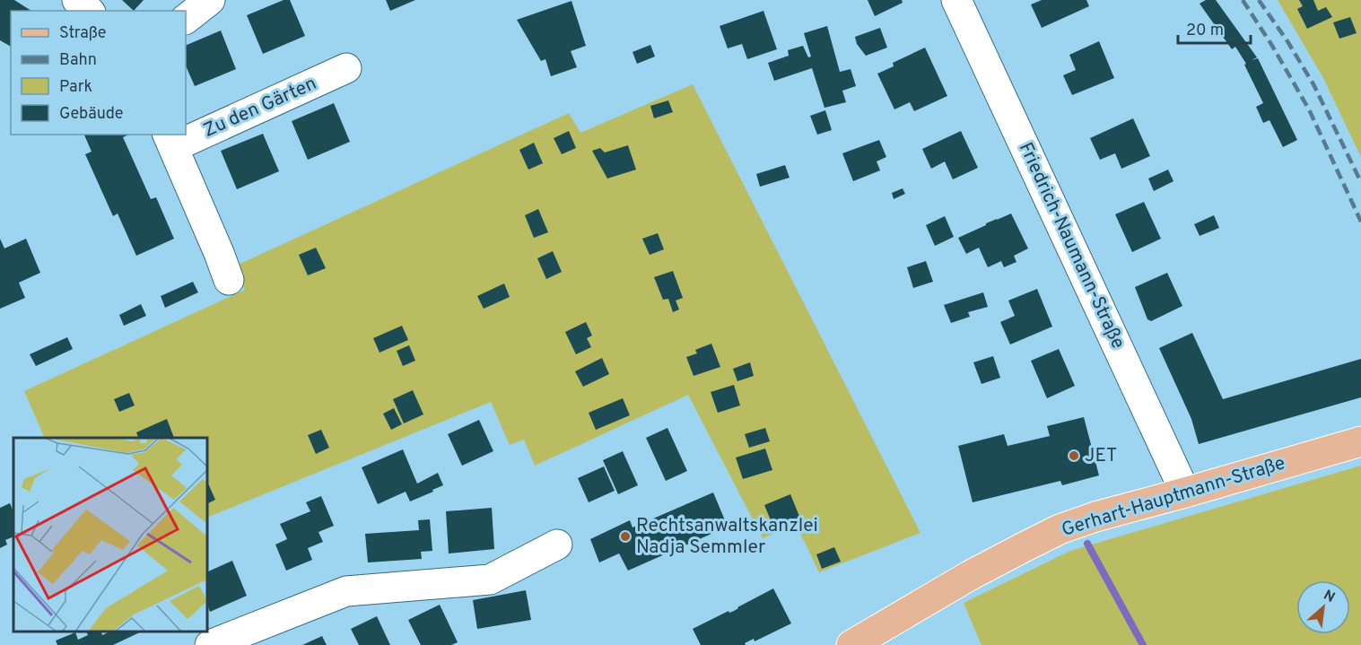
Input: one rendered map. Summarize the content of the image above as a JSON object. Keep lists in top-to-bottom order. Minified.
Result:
{"streets":{"main road":["Gerhart-Hauptmann-Straße"],"street":["Zu den Gärten","Friedrich-Naumann-Straße"]},"crossings":[["Friedrich-Naumann-Straße","Gerhart-Hauptmann-Straße"]],"places":["JET","Rechtsanwaltskanzlei Nadja Semmler"],"legend":["Straße","Bahn","Park","Gebäude"],"scale_bar":"20 m","north":"top right"}
